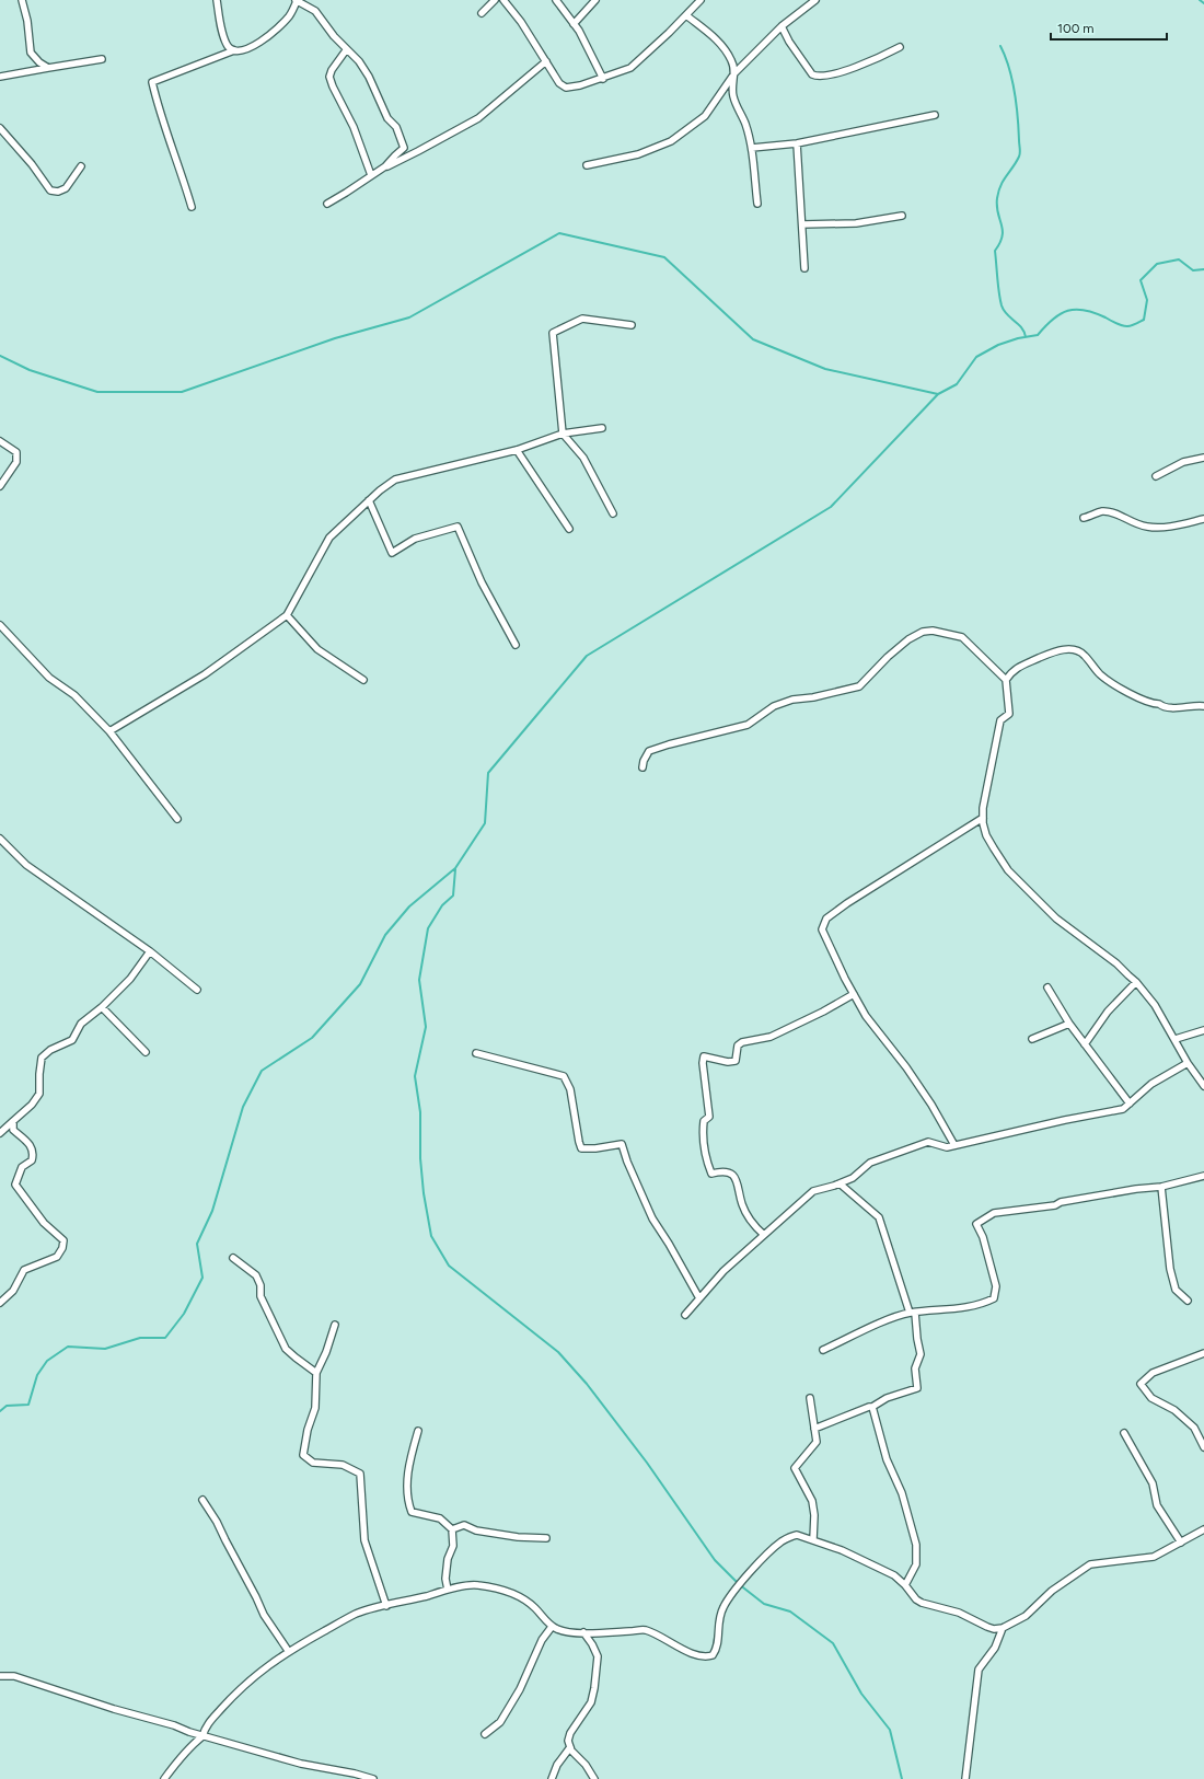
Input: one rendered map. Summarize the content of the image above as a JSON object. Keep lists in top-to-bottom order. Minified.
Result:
{"scale_bar":"100 m"}
